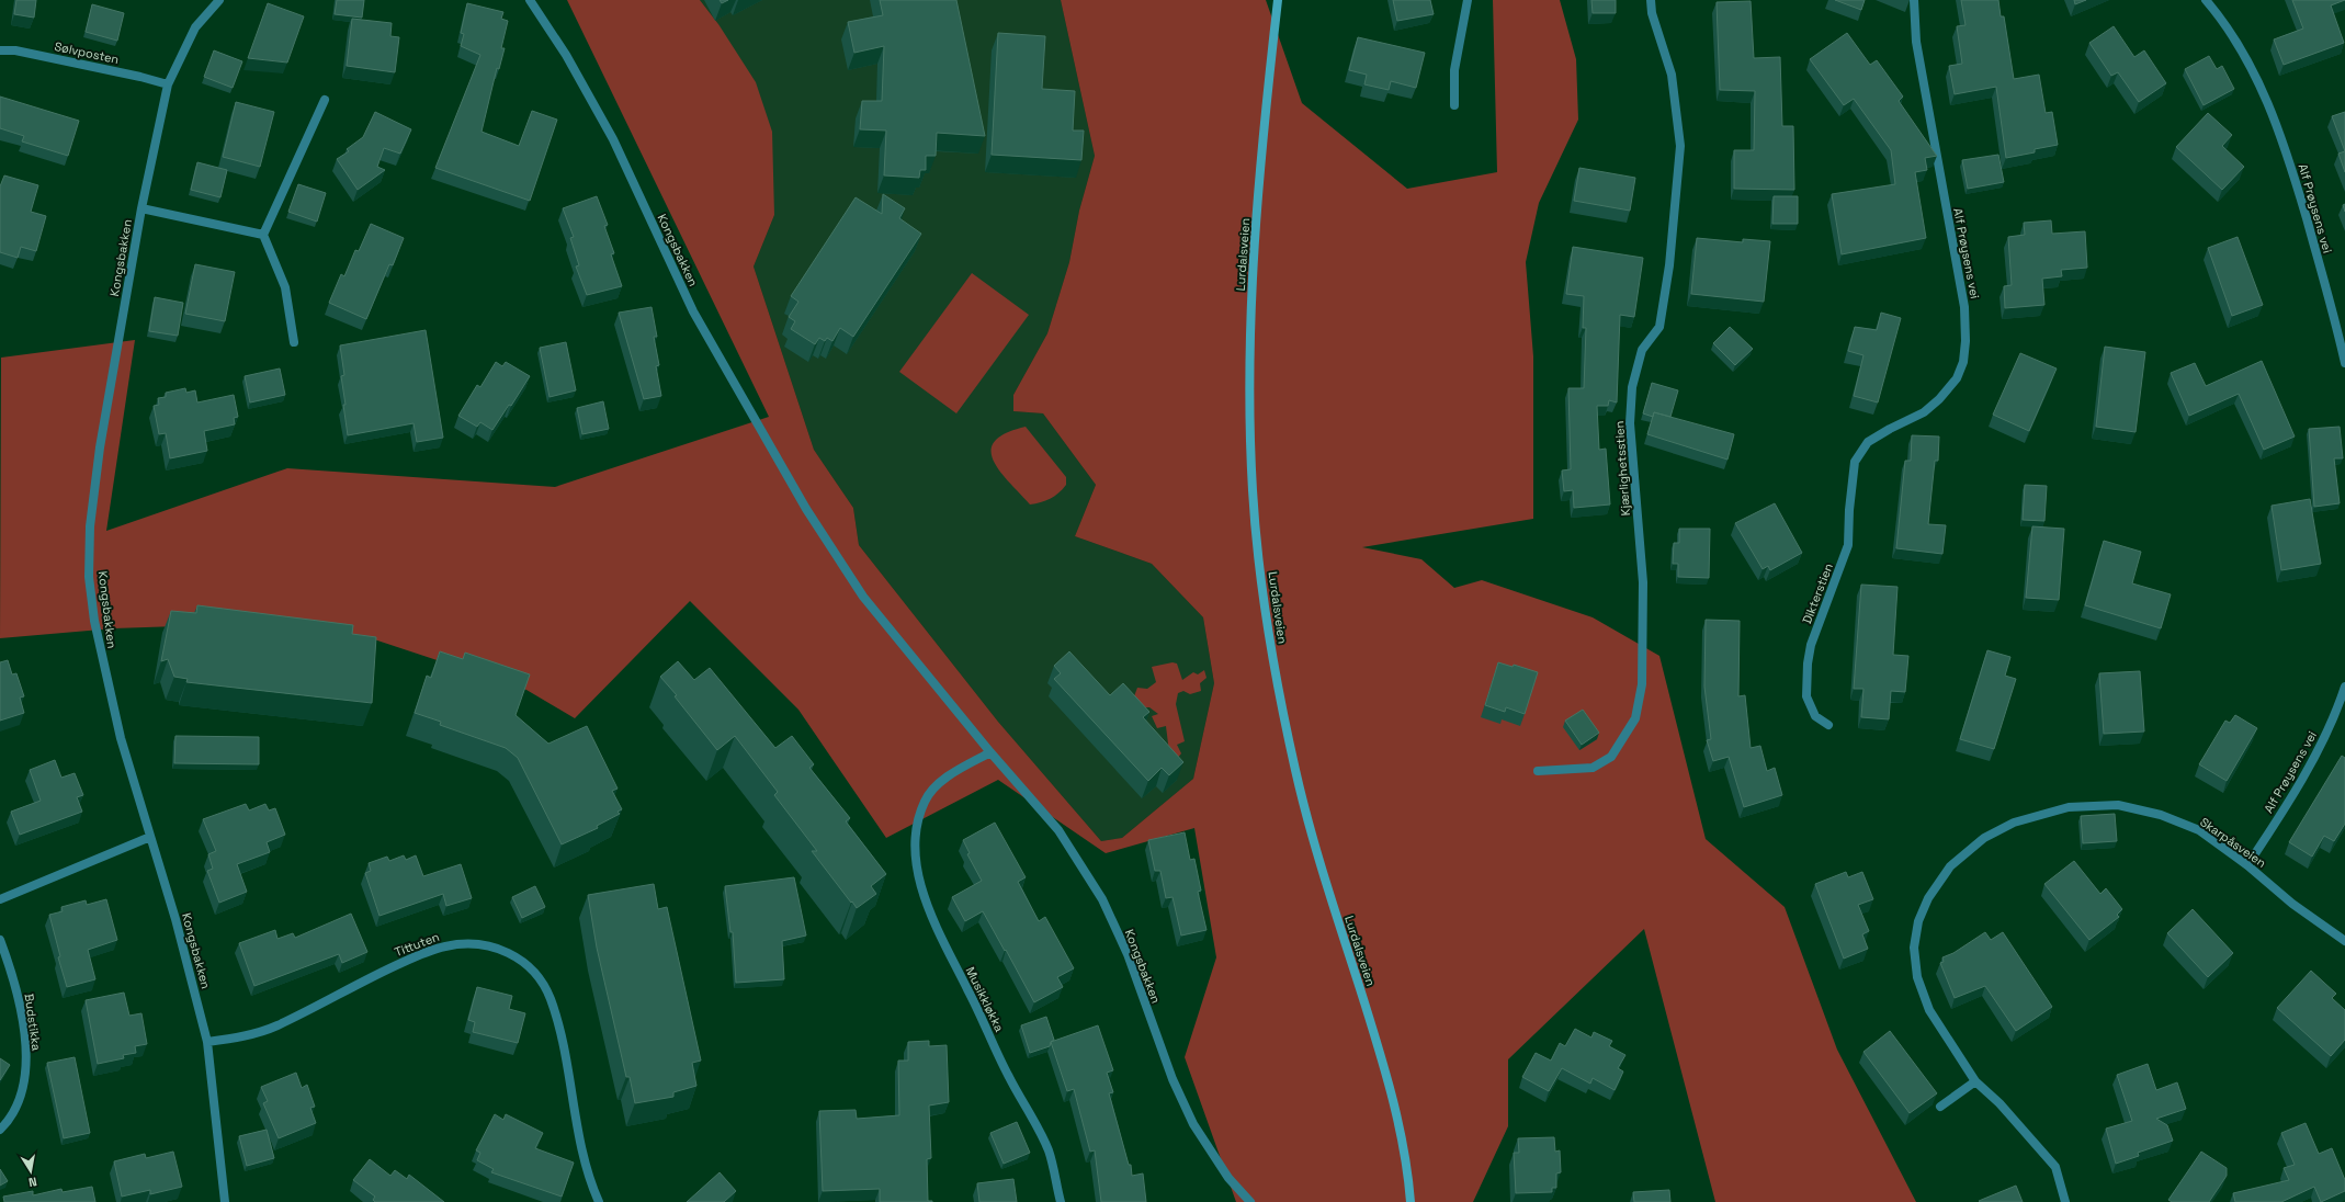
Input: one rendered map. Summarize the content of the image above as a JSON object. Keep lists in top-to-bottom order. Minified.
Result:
{"streets":{"main road":["Lurdalsveien"],"street":["Sølvposten","Alf Prøysens vei","Kongsbakken","Kjærlighetsstien","Dikterstien","Skarpåsveien","Tittuten","Musikkløkka","Budstikka"]},"crossings":[["Sølvposten","Kongsbakken"],["Alf Prøysens vei","Dikterstien"],["Alf Prøysens vei","Skarpåsveien"],["Kongsbakken","Tittuten"],["Kongsbakken","Musikkløkka"]],"north":"bottom"}
